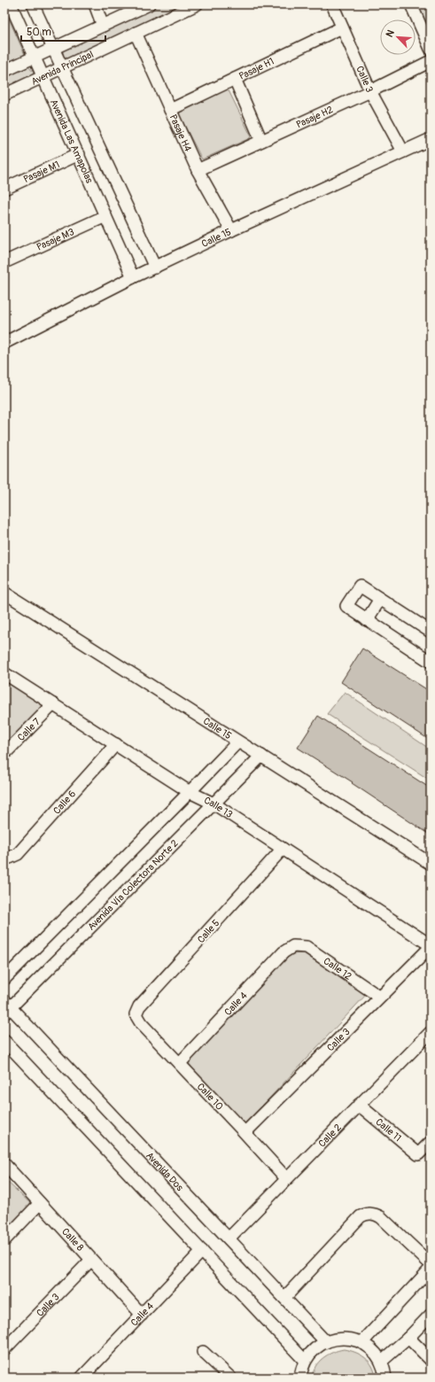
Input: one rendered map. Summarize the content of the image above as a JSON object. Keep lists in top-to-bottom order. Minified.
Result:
{"streets":{"street":["Avenida Principal","Pasaje H1","Calle 3","Pasaje H2","Pasaje H4","Avenida Las Amapolas","Pasaje M1","Calle 15","Pasaje M3","Calle 7","Calle 6","Calle 13","Avenida Vía Colectora Norte 2","Calle 5","Calle 12","Calle 4","Calle 10","Calle 11","Calle 2","Avenida Dos","Calle 8"]},"crossings":[["Avenida Principal","Pasaje H4"],["Avenida Principal","Avenida Las Amapolas"],["Pasaje H1","Calle 3"],["Pasaje H1","Pasaje H4"],["Calle 3","Pasaje H2"],["Calle 3","Calle 15"],["Calle 3","Calle 13"],["Calle 3","Calle 12"],["Calle 3","Calle 10"],["Calle 3","Calle 8"],["Pasaje H2","Pasaje H4"],["Pasaje H4","Calle 15"],["Avenida Las Amapolas","Pasaje M1"],["Avenida Las Amapolas","Calle 15"],["Avenida Las Amapolas","Pasaje M3"],["Calle 15","Avenida Vía Colectora Norte 2"],["Calle 7","Calle 13"],["Calle 6","Calle 13"],["Calle 13","Avenida Vía Colectora Norte 2"],["Calle 13","Calle 5"],["Avenida Vía Colectora Norte 2","Avenida Dos"],["Calle 5","Calle 10"],["Calle 12","Calle 4"],["Calle 4","Calle 10"],["Calle 4","Calle 8"],["Calle 10","Calle 2"],["Calle 11","Calle 2"],["Calle 2","Avenida Dos"]],"scale_bar":"50 m","north":"top left"}
